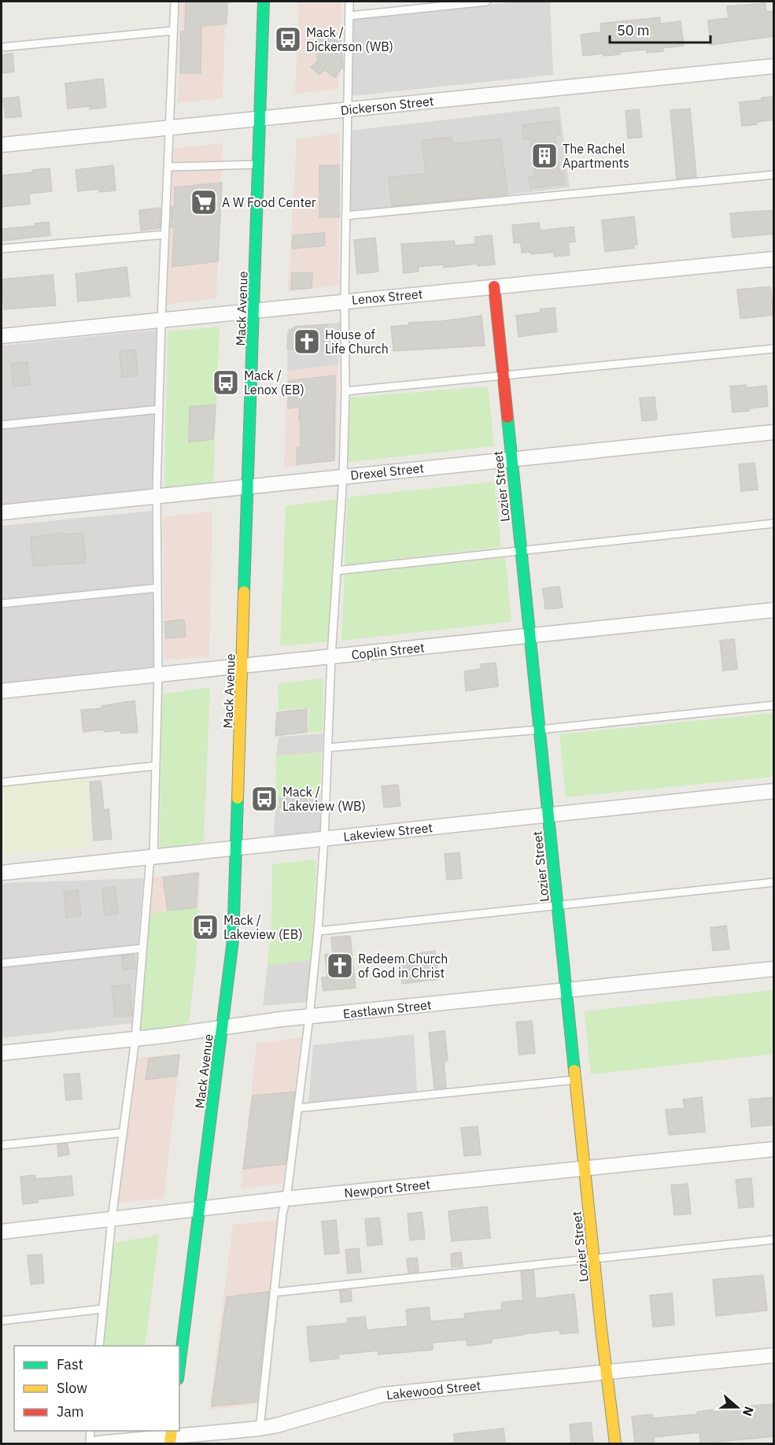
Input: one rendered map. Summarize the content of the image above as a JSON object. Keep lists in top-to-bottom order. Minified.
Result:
{"streets":{"main road":["Mack Avenue","Lozier Street"],"street":["Dickerson Street","Lenox Street","Drexel Street","Coplin Street","Lakeview Street","Eastlawn Street","Newport Street","Lakewood Street"]},"crossings":[["Dickerson Street","Mack Avenue"],["Lenox Street","Mack Avenue"],["Lenox Street","Lozier Street"],["Mack Avenue","Drexel Street"],["Mack Avenue","Coplin Street"],["Mack Avenue","Lakeview Street"],["Mack Avenue","Eastlawn Street"],["Mack Avenue","Newport Street"],["Drexel Street","Lozier Street"],["Lozier Street","Coplin Street"],["Lozier Street","Lakeview Street"],["Lozier Street","Eastlawn Street"],["Lozier Street","Newport Street"],["Lozier Street","Lakewood Street"]],"places":{"bus stop":["Mack / Dickerson (WB)","Mack / Lenox (EB)","Mack / Lakeview (WB)","Mack / Lakeview (EB)"],"building":["The Rachel Apartments"],"supermarket":["A W Food Center"],"church":["House of Life Church","Redeem Church of God in Christ"]},"legend":["Fast","Slow","Jam"],"scale_bar":"50 m","north":"right"}
